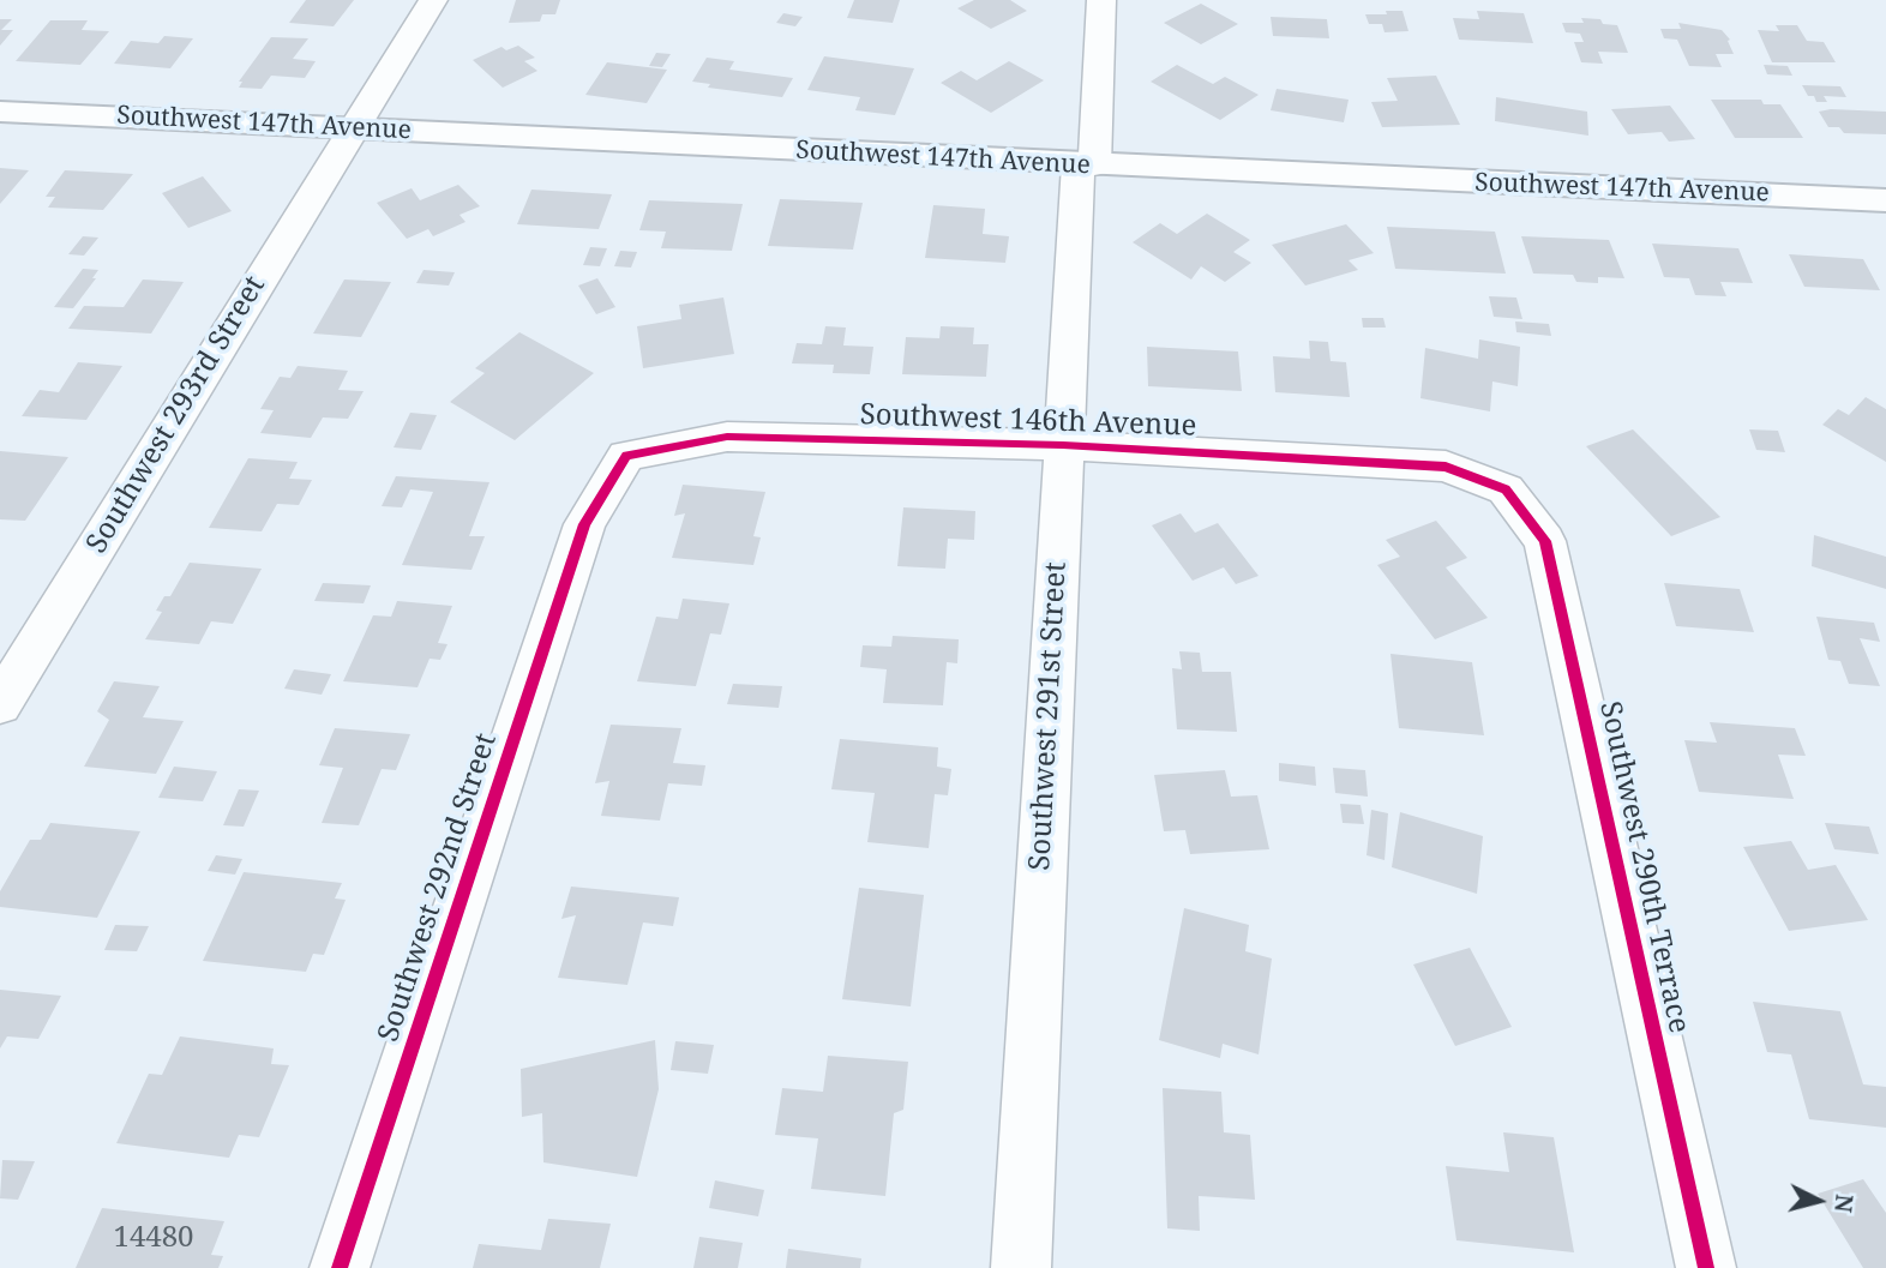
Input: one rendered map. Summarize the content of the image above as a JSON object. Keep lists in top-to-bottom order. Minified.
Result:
{"streets":{"street":["Southwest 147th Avenue","Southwest 293rd Street","Southwest 146th Avenue","Southwest 291st Street","Southwest 290th Terrace","Southwest 292nd Street"]},"crossings":[["Southwest 147th Avenue","Southwest 293rd Street"],["Southwest 147th Avenue","Southwest 291st Street"],["Southwest 146th Avenue","Southwest 291st Street"],["Southwest 146th Avenue","Southwest 290th Terrace"],["Southwest 146th Avenue","Southwest 292nd Street"]],"house_numbers":["14480"],"north":"right"}
